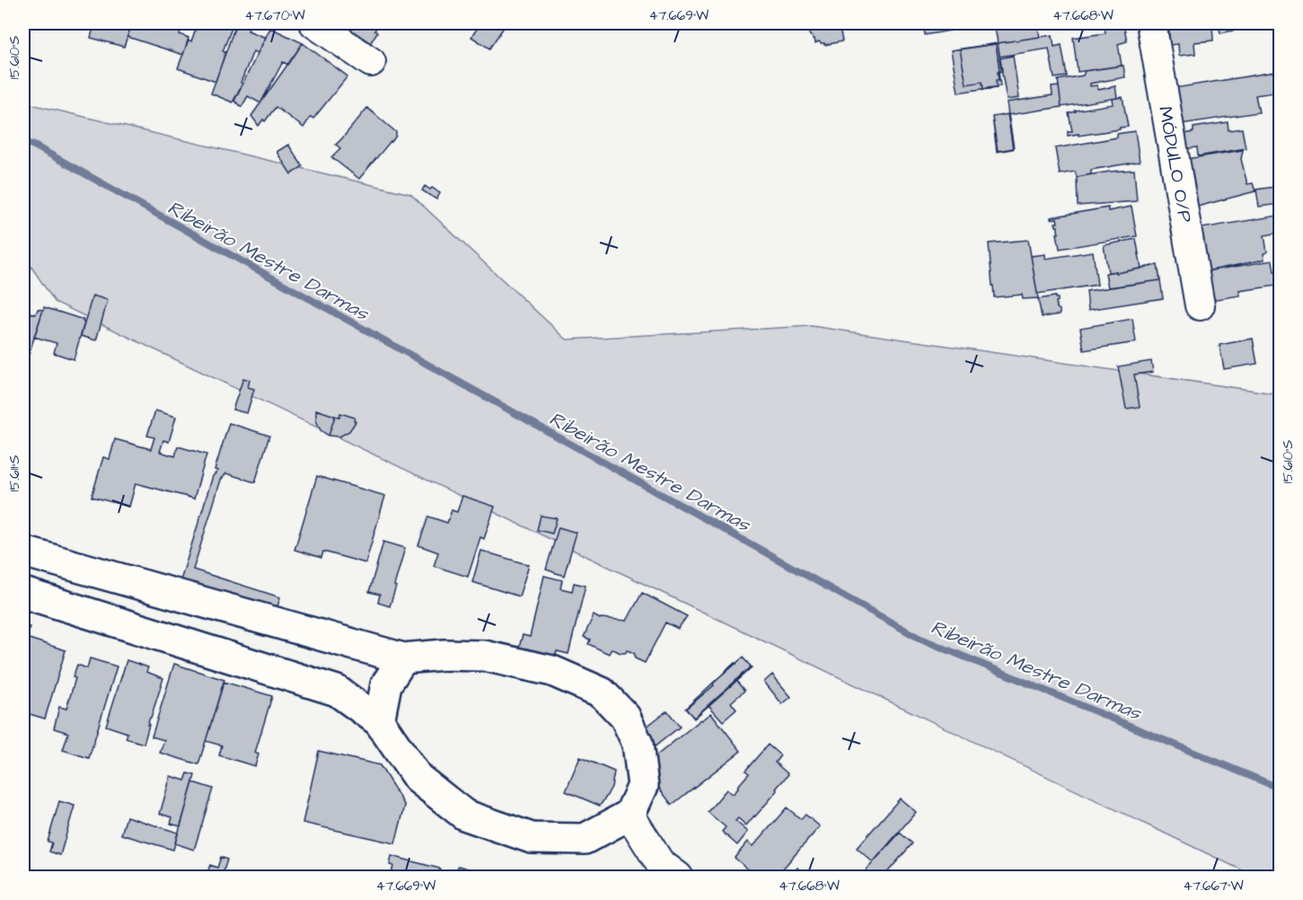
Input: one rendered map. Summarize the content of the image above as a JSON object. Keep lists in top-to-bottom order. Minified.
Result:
{"streets":{"street":["MÓDULO O/P"]},"water":["Ribeirão Mestre Darmas"],"coordinates":["47.670°W","47.669°W","47.668°W","15.610°S","15.611°S","47.667°W"]}
